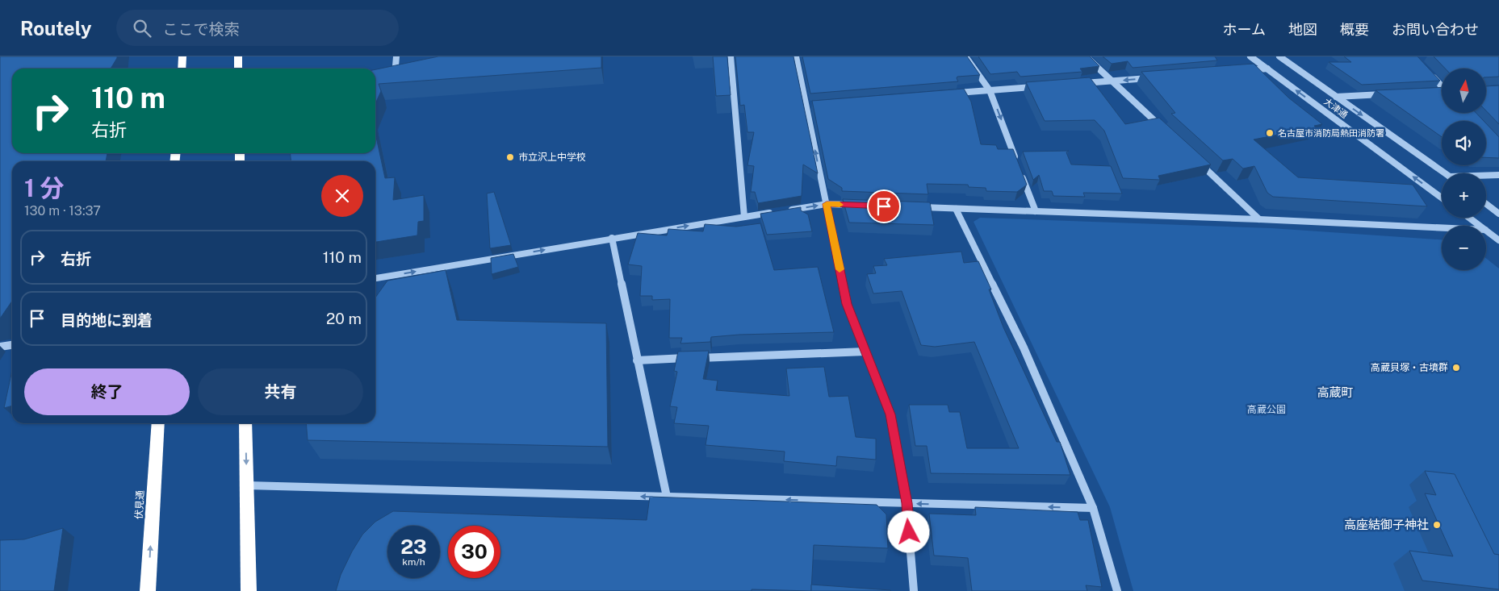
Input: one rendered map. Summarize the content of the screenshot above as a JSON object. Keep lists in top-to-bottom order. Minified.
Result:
{"streets":{"highway":["伏見通"],"street":["大津通"]},"districts":["高蔵町"],"parks":["高蔵公園"],"places":["名古屋市消防局熱田消防署","市立沢上中学校","高蔵貝塚・古墳群","高座結御子神社"],"north":"top","page":{"header":"Routely","search":"ここで検索","nav":["ホーム","地図","概要","お問い合わせ"],"map_buttons":["+","−"],"turn":["110 m","右折"],"heading":["1 分","130 m · 13:37"],"list":[{"name":"右折","value":"110 m"},{"name":"目的地に到着","value":"20 m"}],"buttons":["終了","共有"],"speed":"23 km/h","limit":"30"}}
